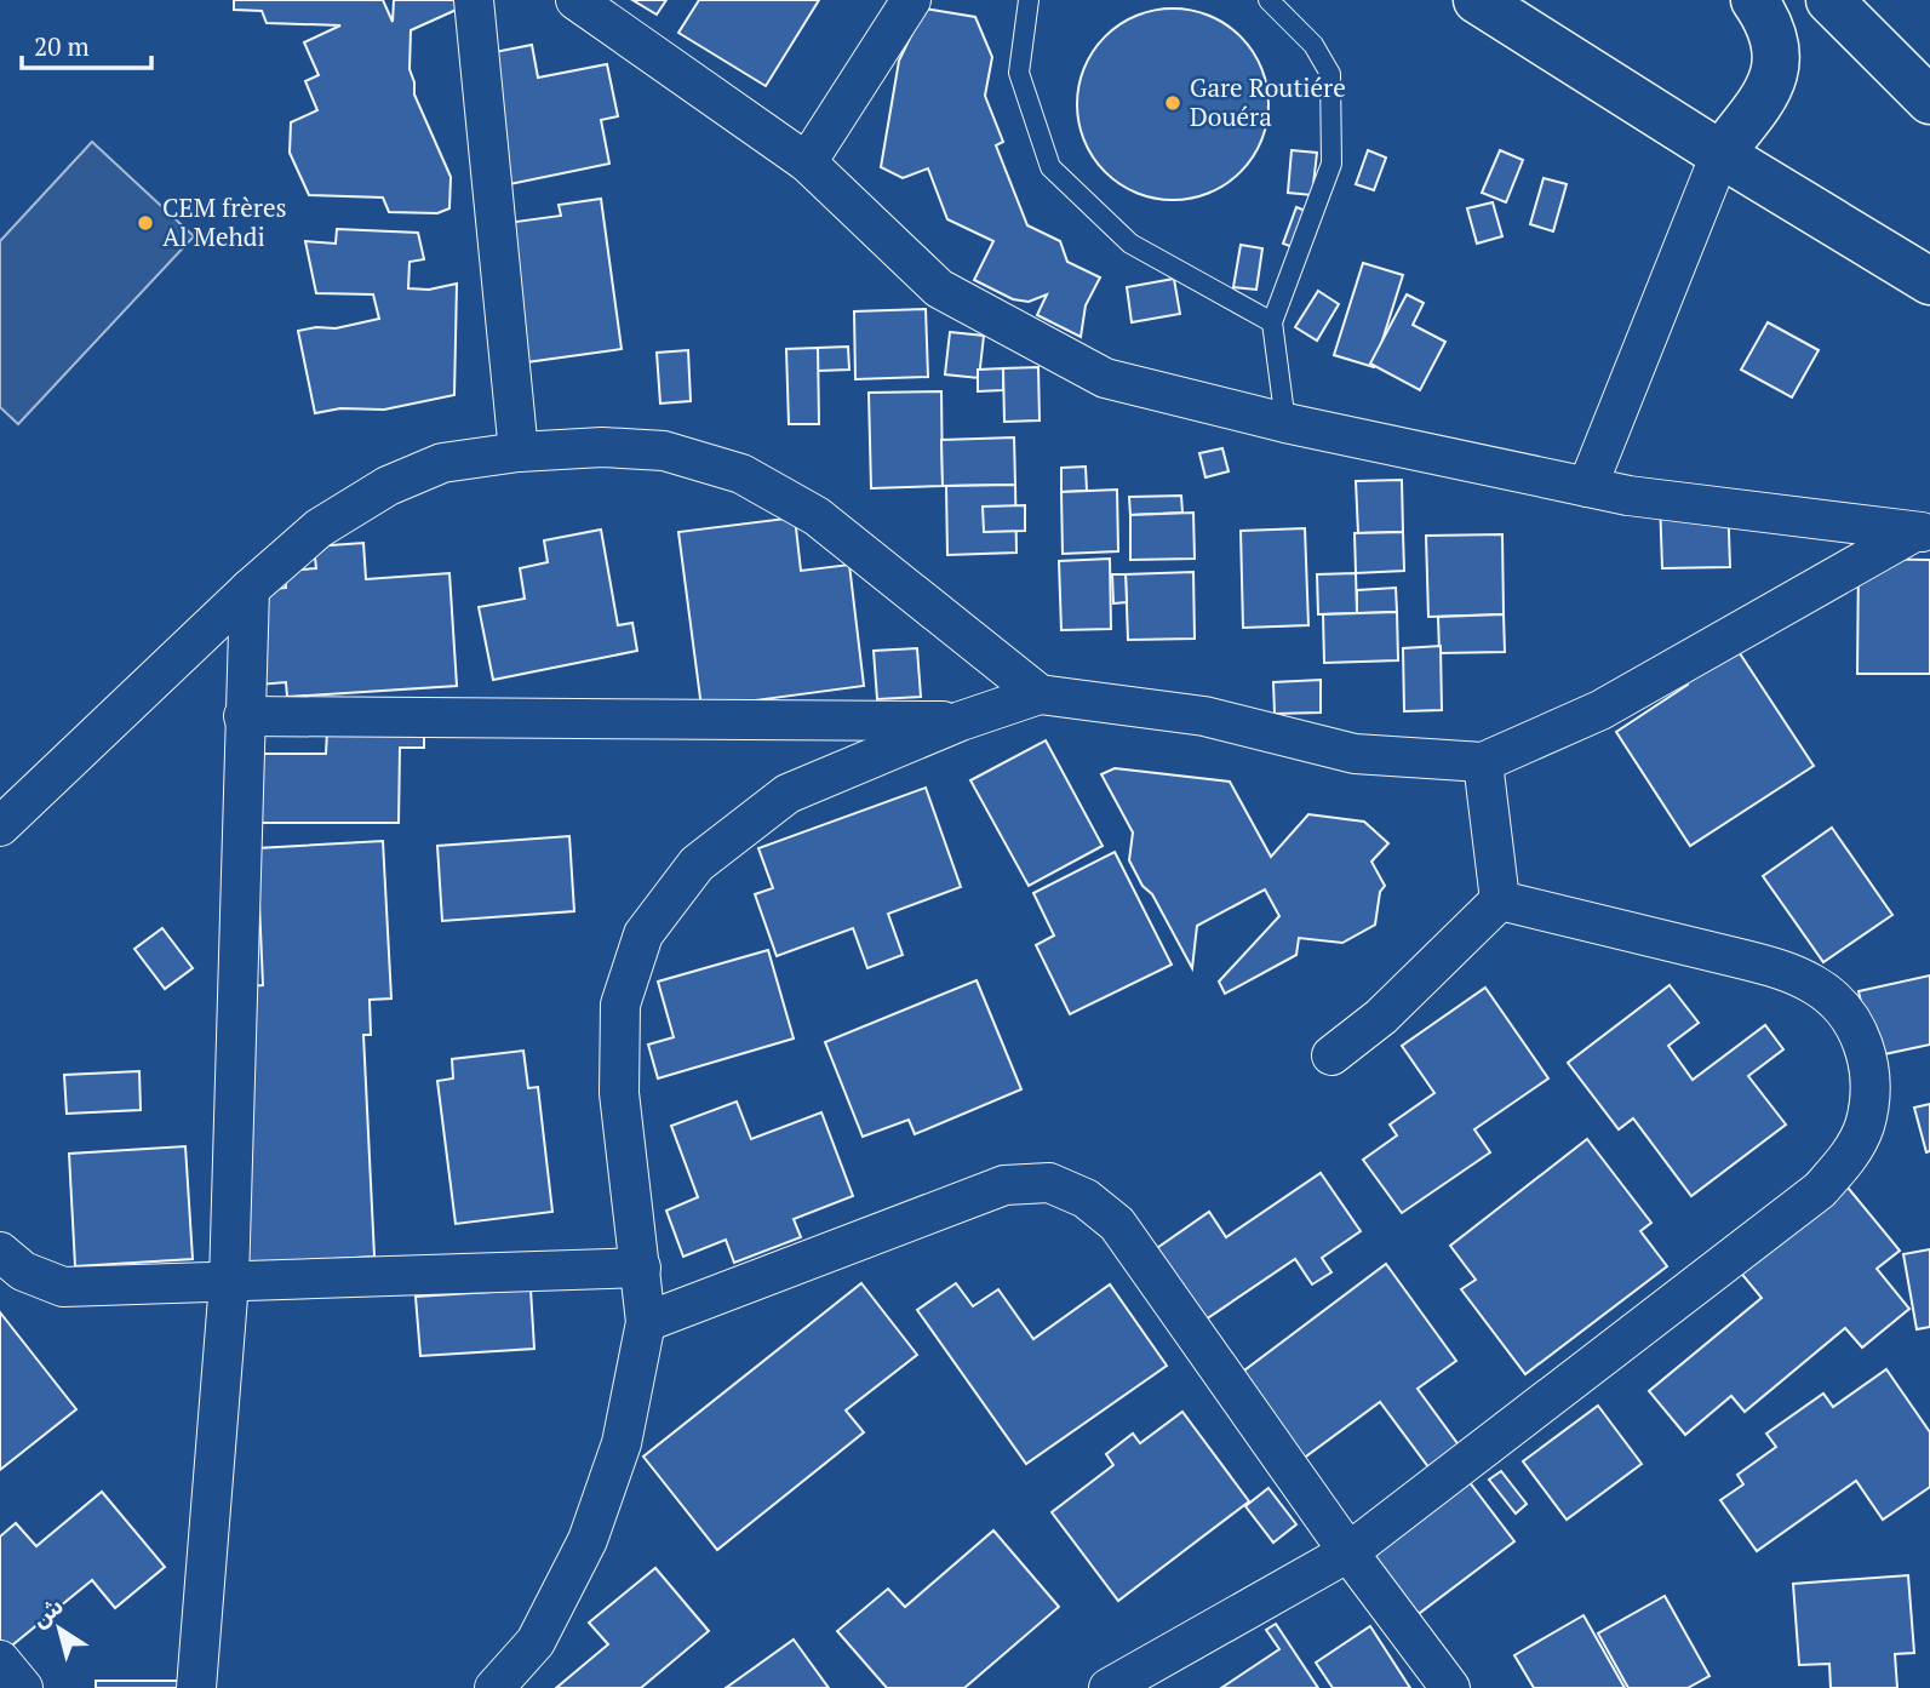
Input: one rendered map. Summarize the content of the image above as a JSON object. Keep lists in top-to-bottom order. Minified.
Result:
{"places":["Gare Routiére Douéra","CEM frères Al Mehdi"],"scale_bar":"20 m","north":"top left"}
